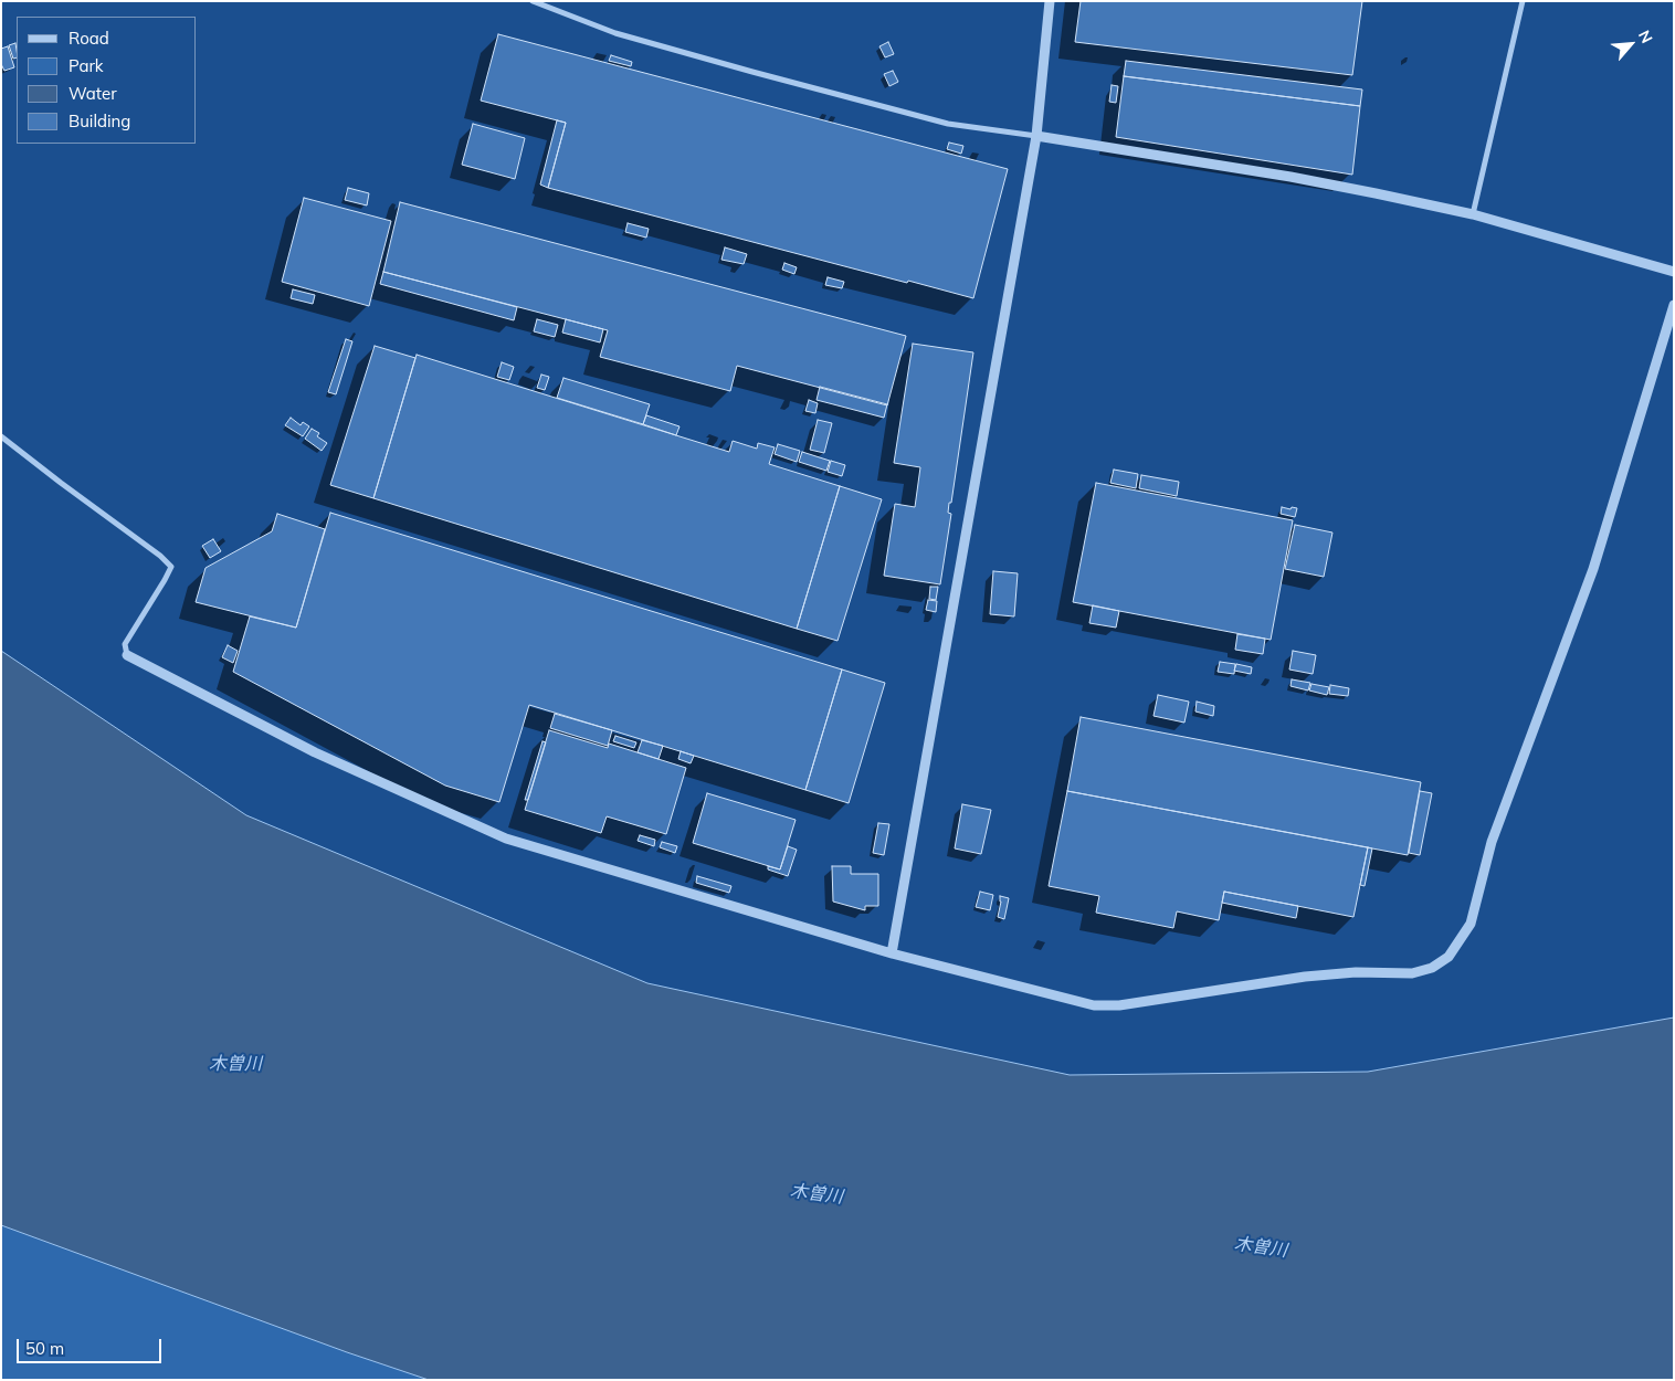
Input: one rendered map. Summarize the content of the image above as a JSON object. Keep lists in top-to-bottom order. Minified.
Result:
{"water":["木曽川"],"legend":["Road","Park","Water","Building"],"scale_bar":"50 m","north":"top right"}
